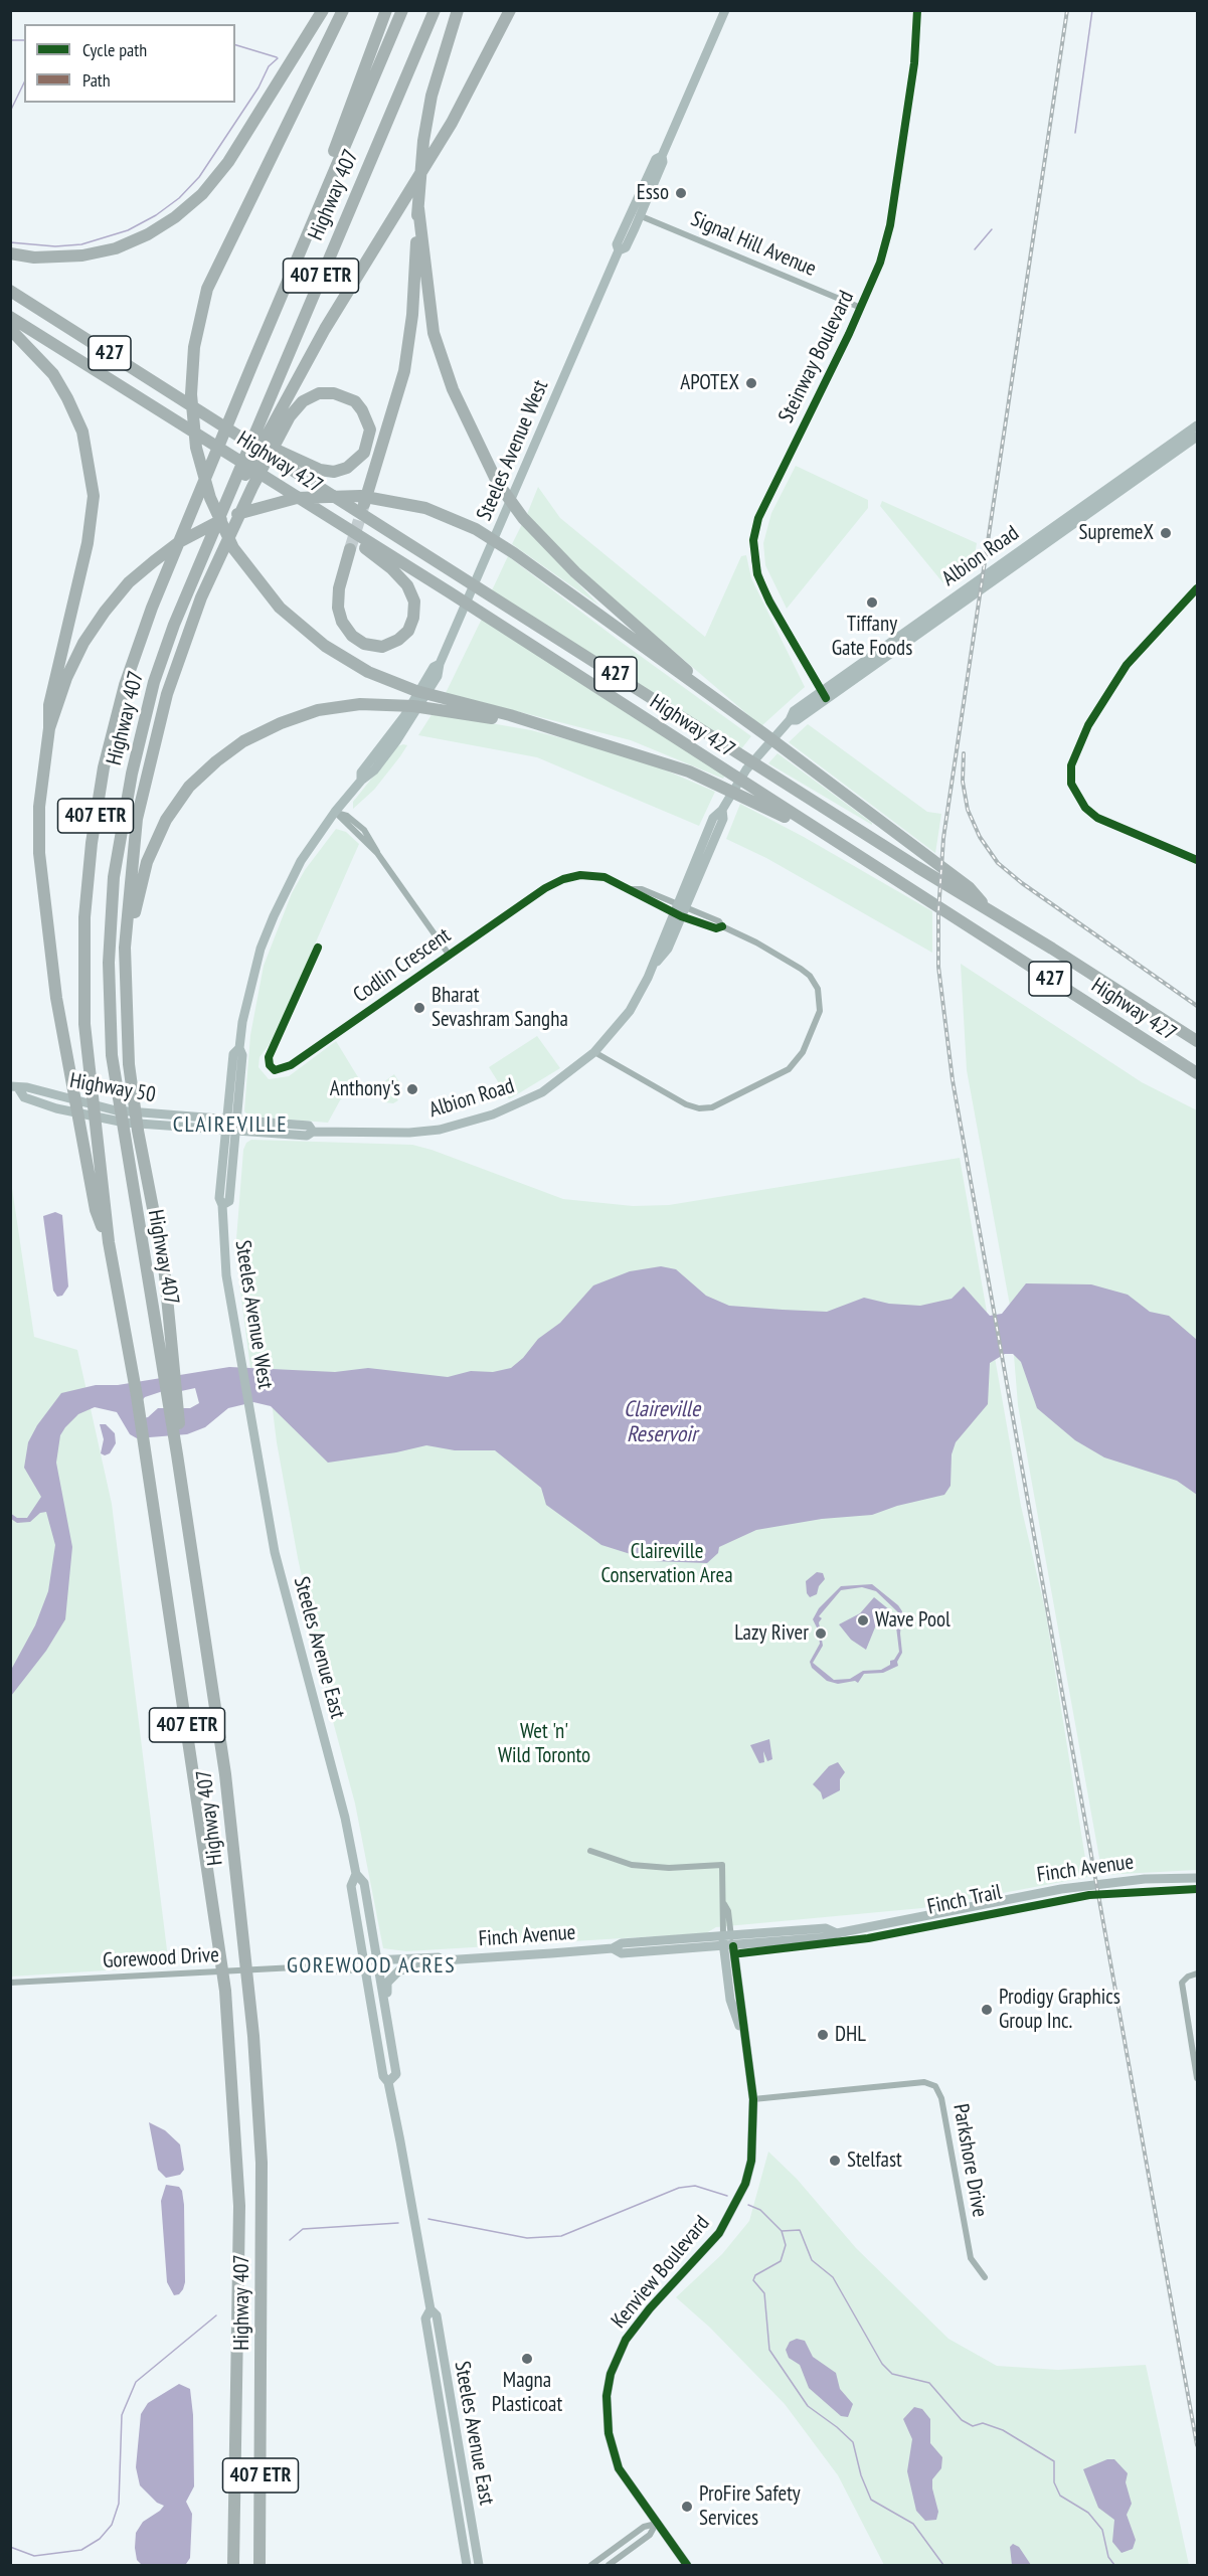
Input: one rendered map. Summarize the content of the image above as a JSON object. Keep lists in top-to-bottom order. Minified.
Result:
{"streets":{"highway":["Highway 407","407 ETR","427","Highway 427"],"main road":["Steeles Avenue West","Albion Road","Highway 50","Steeles Avenue East","Finch Avenue","Kenview Boulevard"],"street":["Signal Hill Avenue","Steinway Boulevard","Codlin Crescent","Gorewood Drive","Parkshore Drive"],"cycle path":["Finch Trail"]},"crossings":[["Signal Hill Avenue","Steinway Boulevard"],["Signal Hill Avenue","Steeles Avenue West"],["Steinway Boulevard","Albion Road"],["Steeles Avenue West","Albion Road"],["Steeles Avenue West","Highway 50"],["Steeles Avenue West","Steeles Avenue East"],["Albion Road","Codlin Crescent"],["Albion Road","Highway 50"],["Steeles Avenue East","Finch Avenue"],["Steeles Avenue East","Gorewood Drive"],["Finch Avenue","Gorewood Drive"],["Finch Avenue","Kenview Boulevard"],["Parkshore Drive","Kenview Boulevard"]],"districts":["CLAIREVILLE","GOREWOOD ACRES"],"water":["Claireville Reservoir"],"parks":["Claireville Conservation Area","Wet 'n' Wild Toronto"],"places":["Esso","APOTEX","SupremeX","Tiffany Gate Foods","Bharat Sevashram Sangha","Anthony's","Wave Pool","Lazy River","Prodigy Graphics Group Inc.","DHL","Stelfast","Magna Plasticoat","ProFire Safety Services"],"legend":["Cycle path","Path"]}
